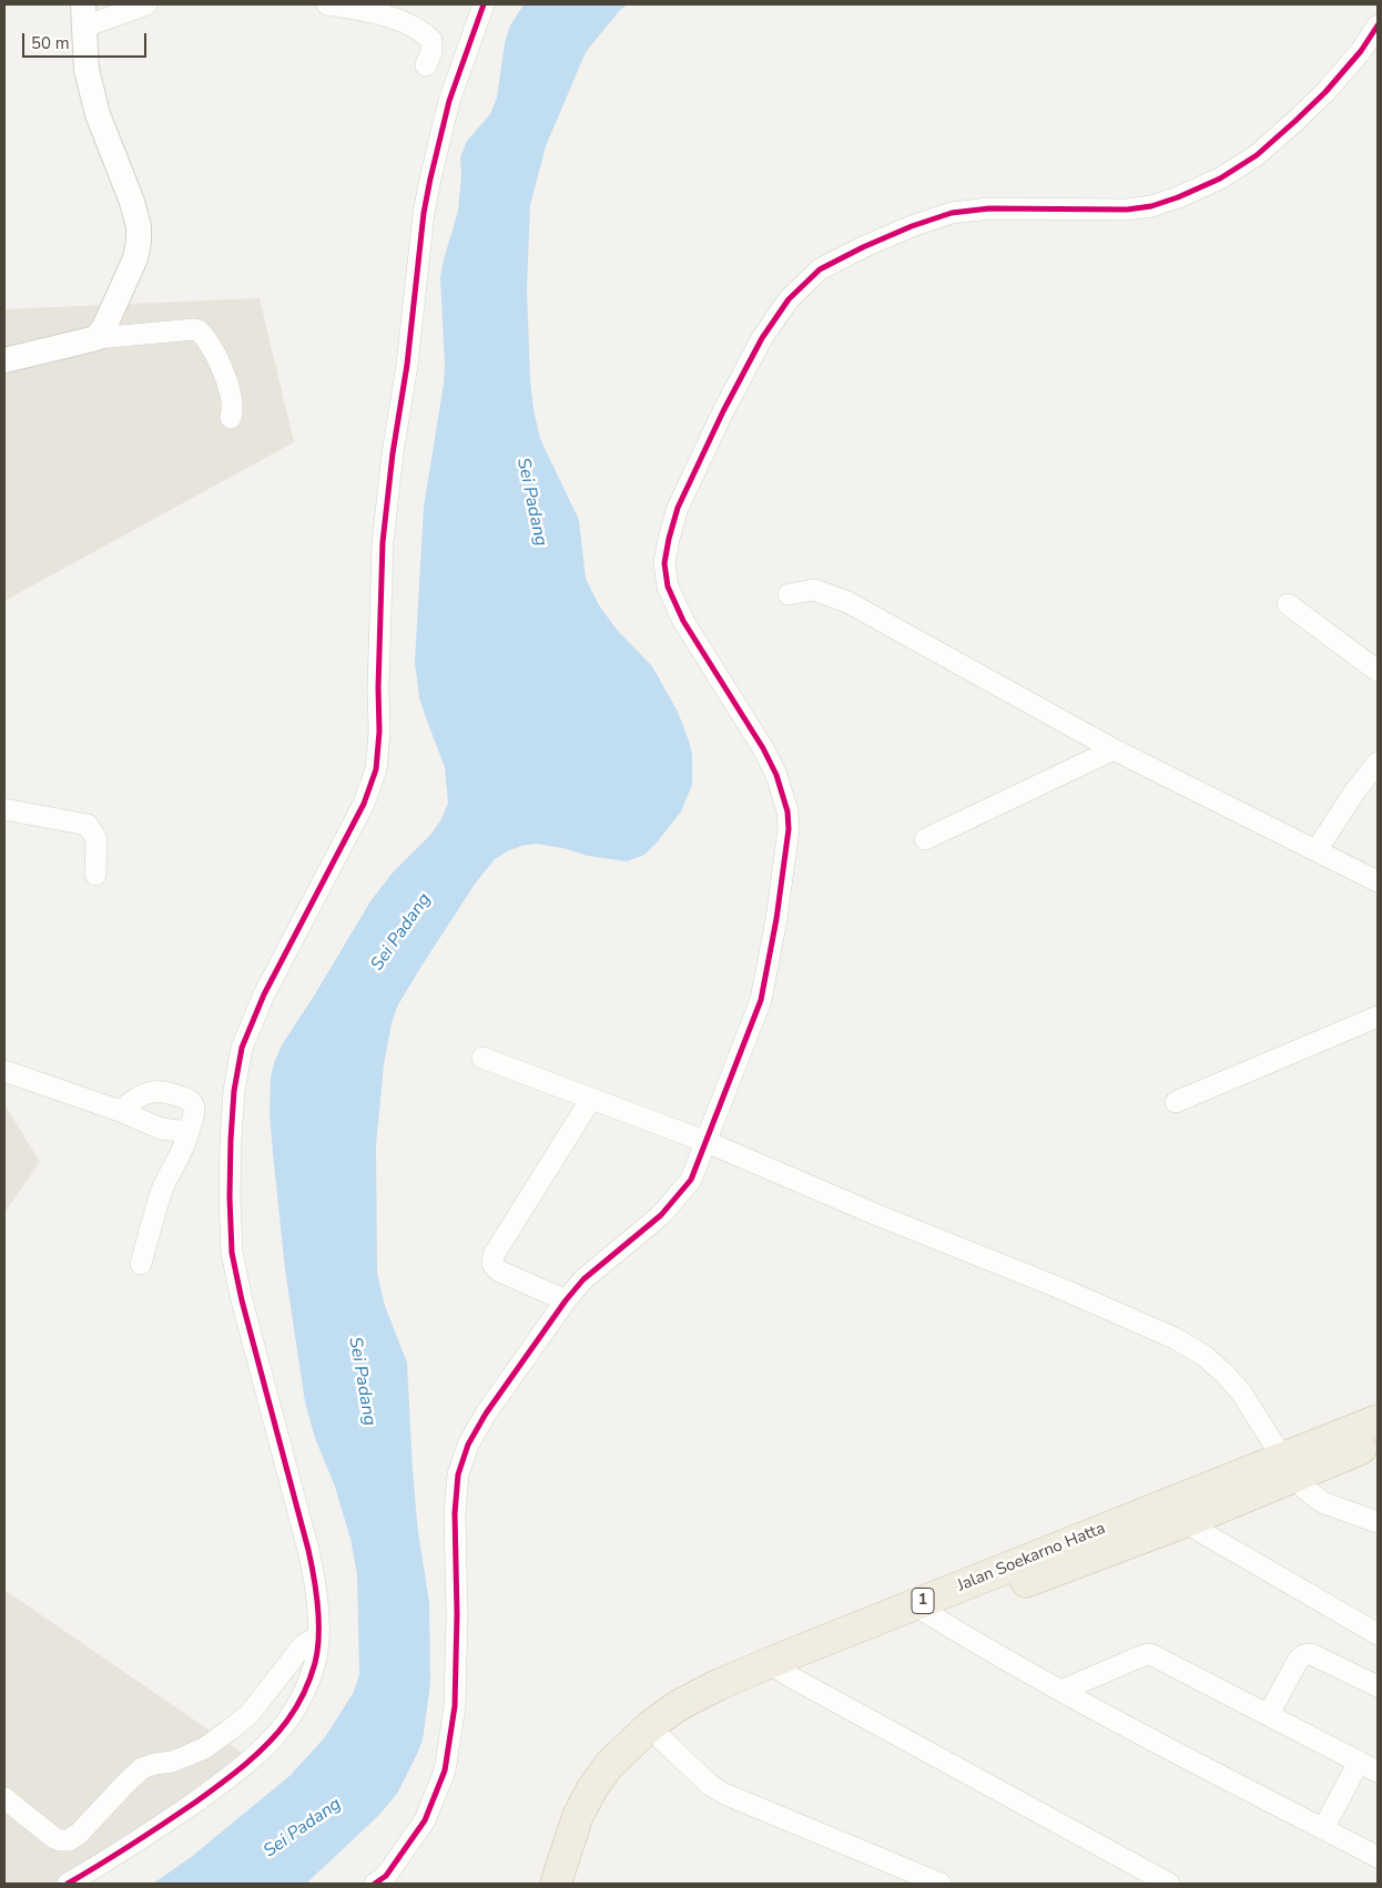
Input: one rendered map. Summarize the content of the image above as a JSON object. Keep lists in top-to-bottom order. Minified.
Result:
{"streets":{"highway":["Jalan Soekarno Hatta","1"]},"water":["Sei Padang"],"scale_bar":"50 m"}
